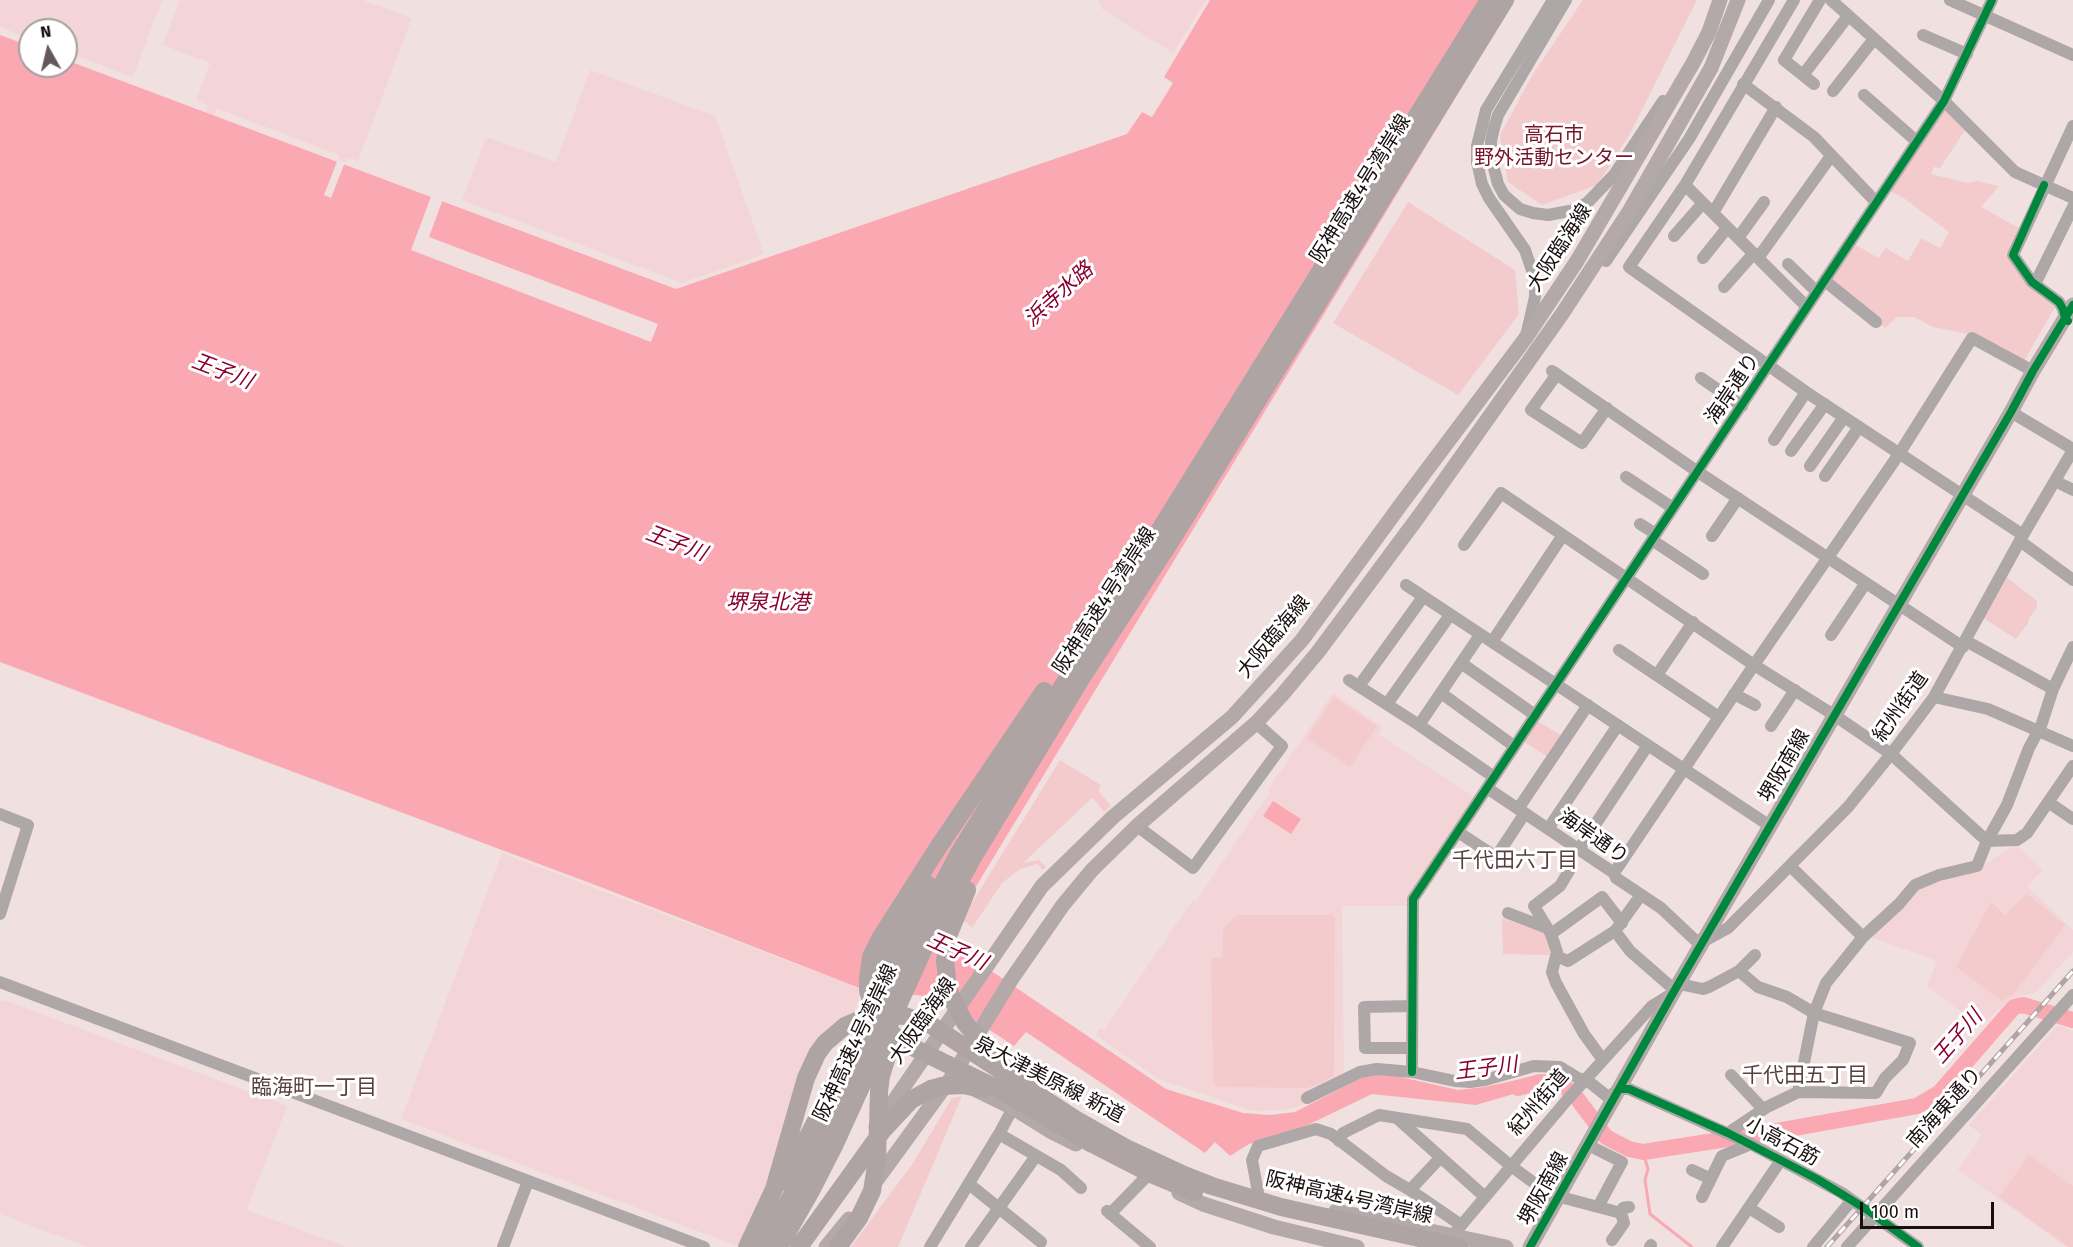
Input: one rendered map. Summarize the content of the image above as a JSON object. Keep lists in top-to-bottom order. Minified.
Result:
{"streets":{"highway":["阪神高速4号湾岸線"],"main road":["大阪臨海線","堺阪南線","泉大津美原線 新道"],"street":["海岸通り","紀州街道","南海東通り","小高石筋"]},"crossings":[["阪神高速4号湾岸線","紀州街道"],["阪神高速4号湾岸線","泉大津美原線 新道"],["大阪臨海線","泉大津美原線 新道"],["海岸通り","紀州街道"],["海岸通り","堺阪南線"],["紀州街道","堺阪南線"],["紀州街道","泉大津美原線 新道"],["紀州街道","小高石筋"],["堺阪南線","小高石筋"],["南海東通り","小高石筋"]],"districts":["千代田六丁目","千代田五丁目","臨海町一丁目"],"water":["浜寺水路","王子川","堺泉北港"],"parks":["高石市 野外活動センター"],"scale_bar":"100 m","north":"top"}
